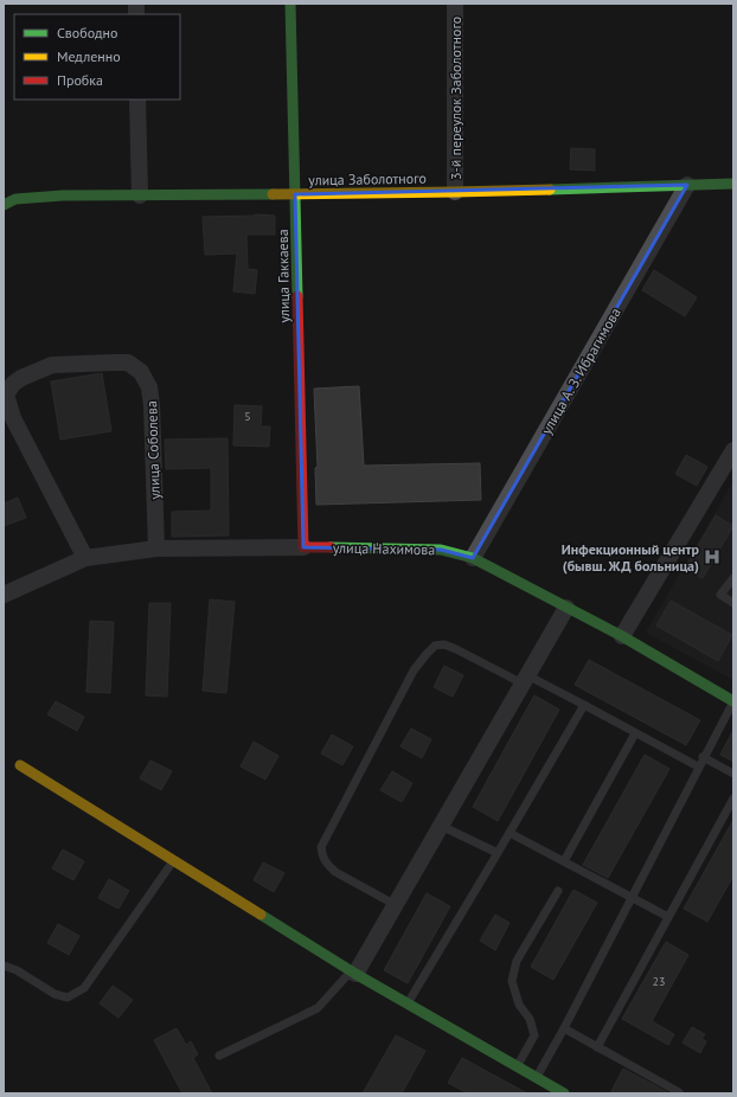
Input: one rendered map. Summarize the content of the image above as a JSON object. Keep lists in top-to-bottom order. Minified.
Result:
{"streets":{"street":["3-й переулок Заболотного","улица Заболотного","улица Гаккаева","улица А. З. Ибрагимова","улица Соболева","улица Нахимова"]},"crossings":[["3-й переулок Заболотного","улица Заболотного"],["улица Заболотного","улица Гаккаева"],["улица Заболотного","улица А. З. Ибрагимова"],["улица Гаккаева","улица Нахимова"],["улица А. З. Ибрагимова","улица Нахимова"],["улица Соболева","улица Нахимова"]],"places":{"hospital":["Инфекционный центр (бывш. ЖД больница)"]},"house_numbers":["5","23"],"legend":["Свободно","Медленно","Пробка"]}
